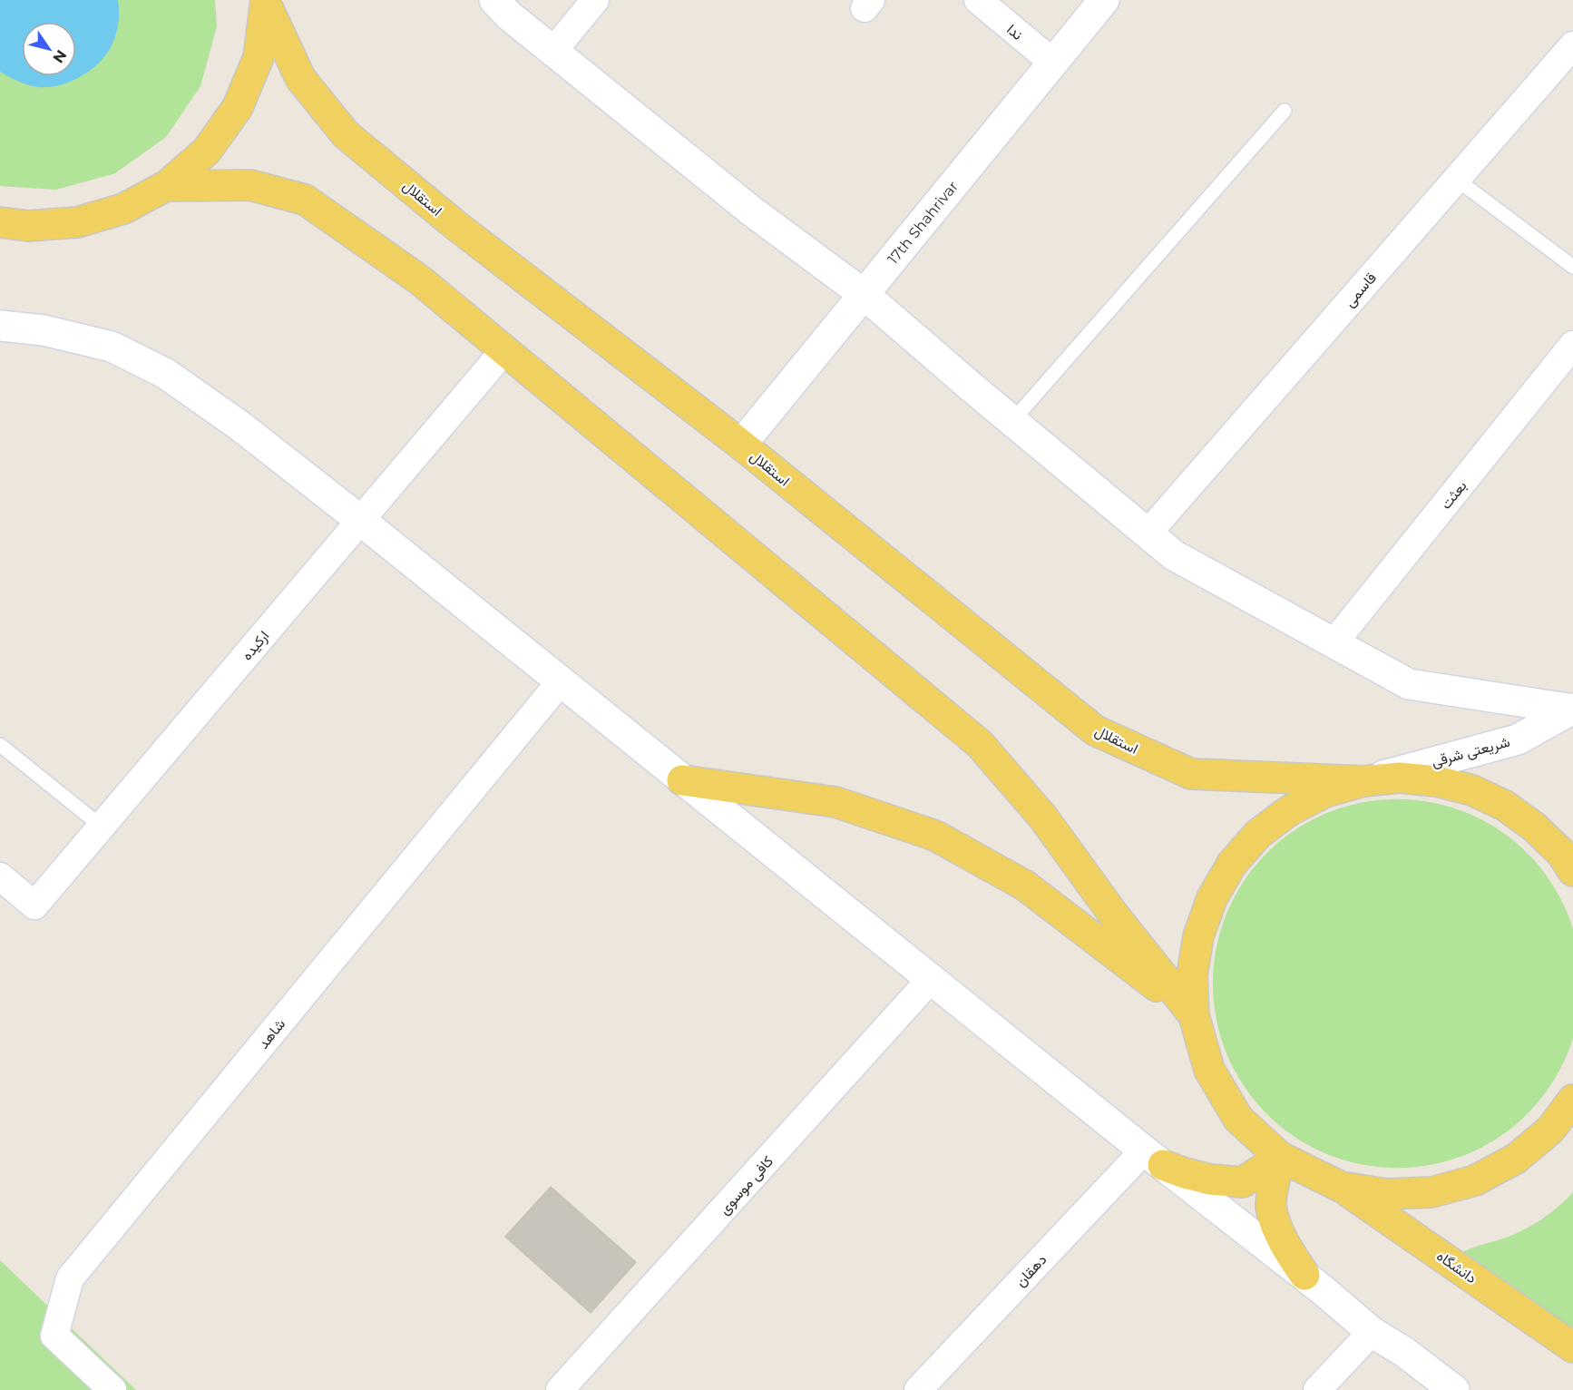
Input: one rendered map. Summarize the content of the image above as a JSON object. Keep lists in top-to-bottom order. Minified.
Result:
{"streets":{"main road":["استقلال","دانشگاه"],"street":["ندا","17th Shahrivar","قاسمی","بعثت","ارکیده","شریعتی شرقی","شاهد","کافی موسوی","دهقان"]},"crossings":[["ندا","17th Shahrivar"],["استقلال","17th Shahrivar"],["استقلال","شریعتی شرقی"]],"north":"bottom right"}
